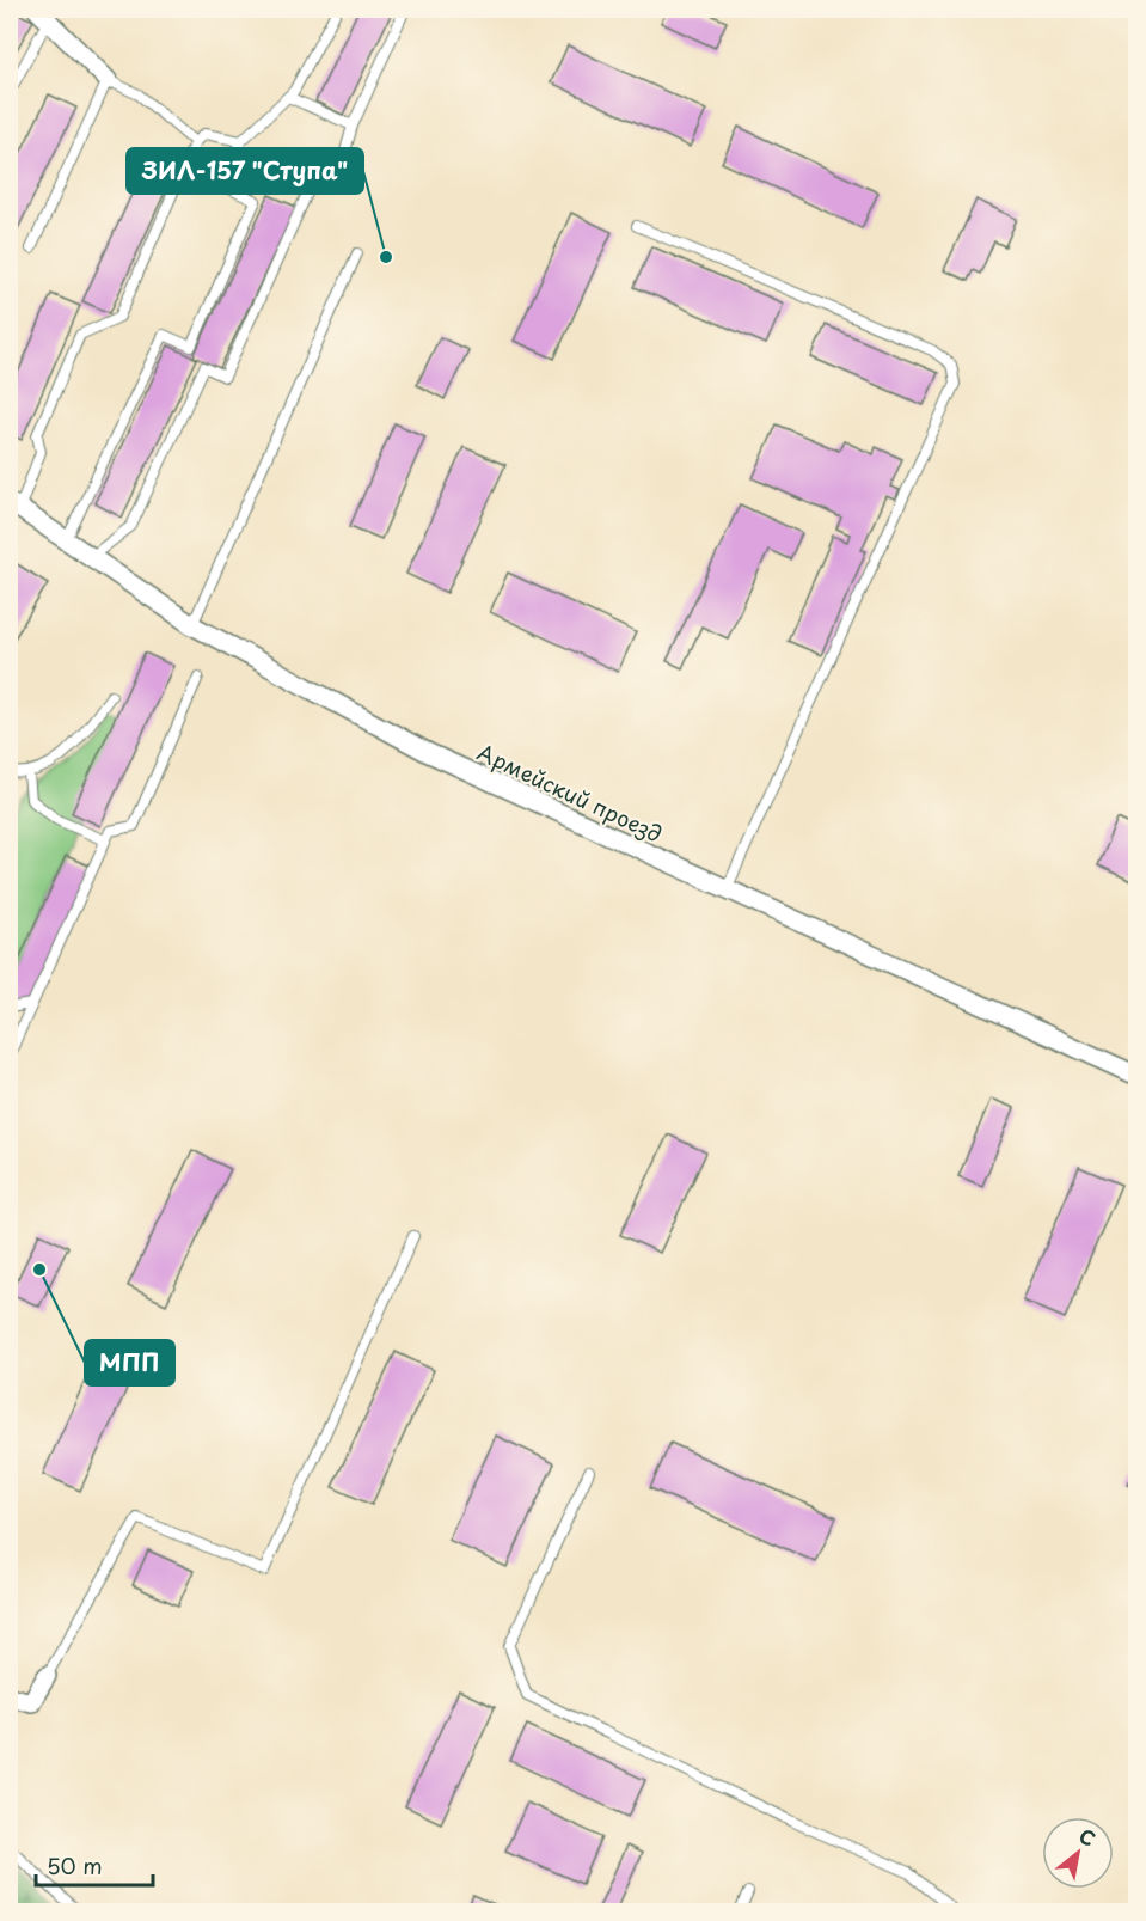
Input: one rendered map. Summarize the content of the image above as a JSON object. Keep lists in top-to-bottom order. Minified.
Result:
{"streets":{"street":["Армейский проезд"]},"places":["ЗИЛ-157 \"Ступа\"","МПП"],"scale_bar":"50 m","north":"top right"}
